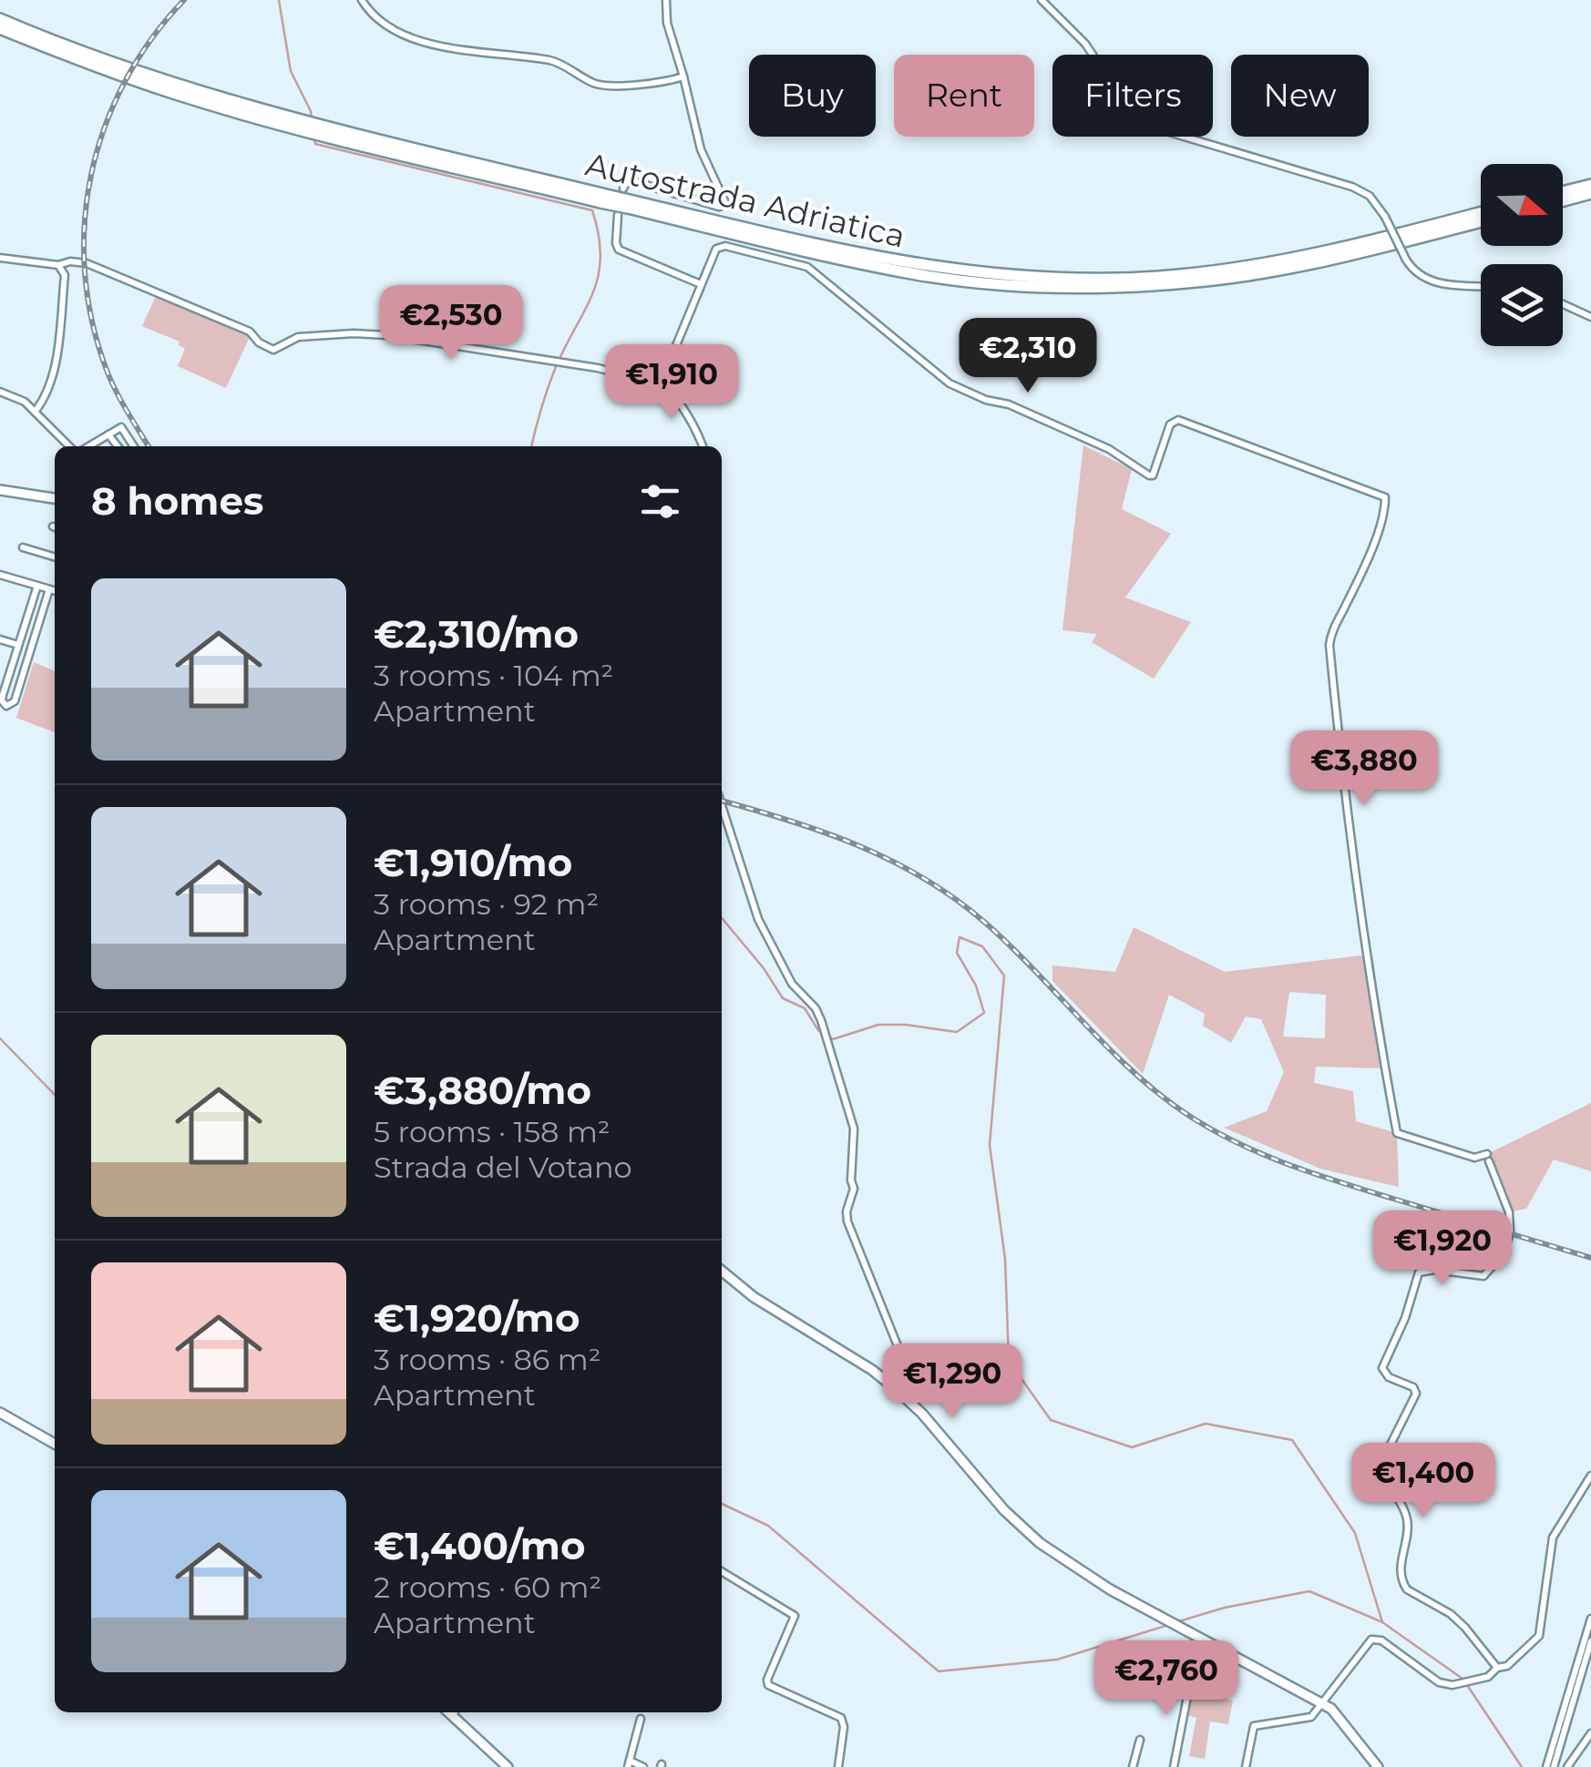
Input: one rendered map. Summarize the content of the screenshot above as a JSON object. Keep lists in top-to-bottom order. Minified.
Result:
{"streets":{"highway":["Autostrada Adriatica"]},"north":"right","page":{"chip":["Buy","Rent","Filters","New"],"price":["€2,530","€2,310","€1,910","€3,880","€1,920","€1,290","€1,400","€2,760"],"heading":"8 homes","list":[{"name":"€2,310/mo","note":"3 rooms · 104 m² · Apartment"},{"name":"€1,910/mo","note":"3 rooms · 92 m² · Apartment"},{"name":"€3,880/mo","note":"5 rooms · 158 m² · Strada del Votano"},{"name":"€1,920/mo","note":"3 rooms · 86 m² · Apartment"},{"name":"€1,400/mo","note":"2 rooms · 60 m² · Apartment"}]}}
